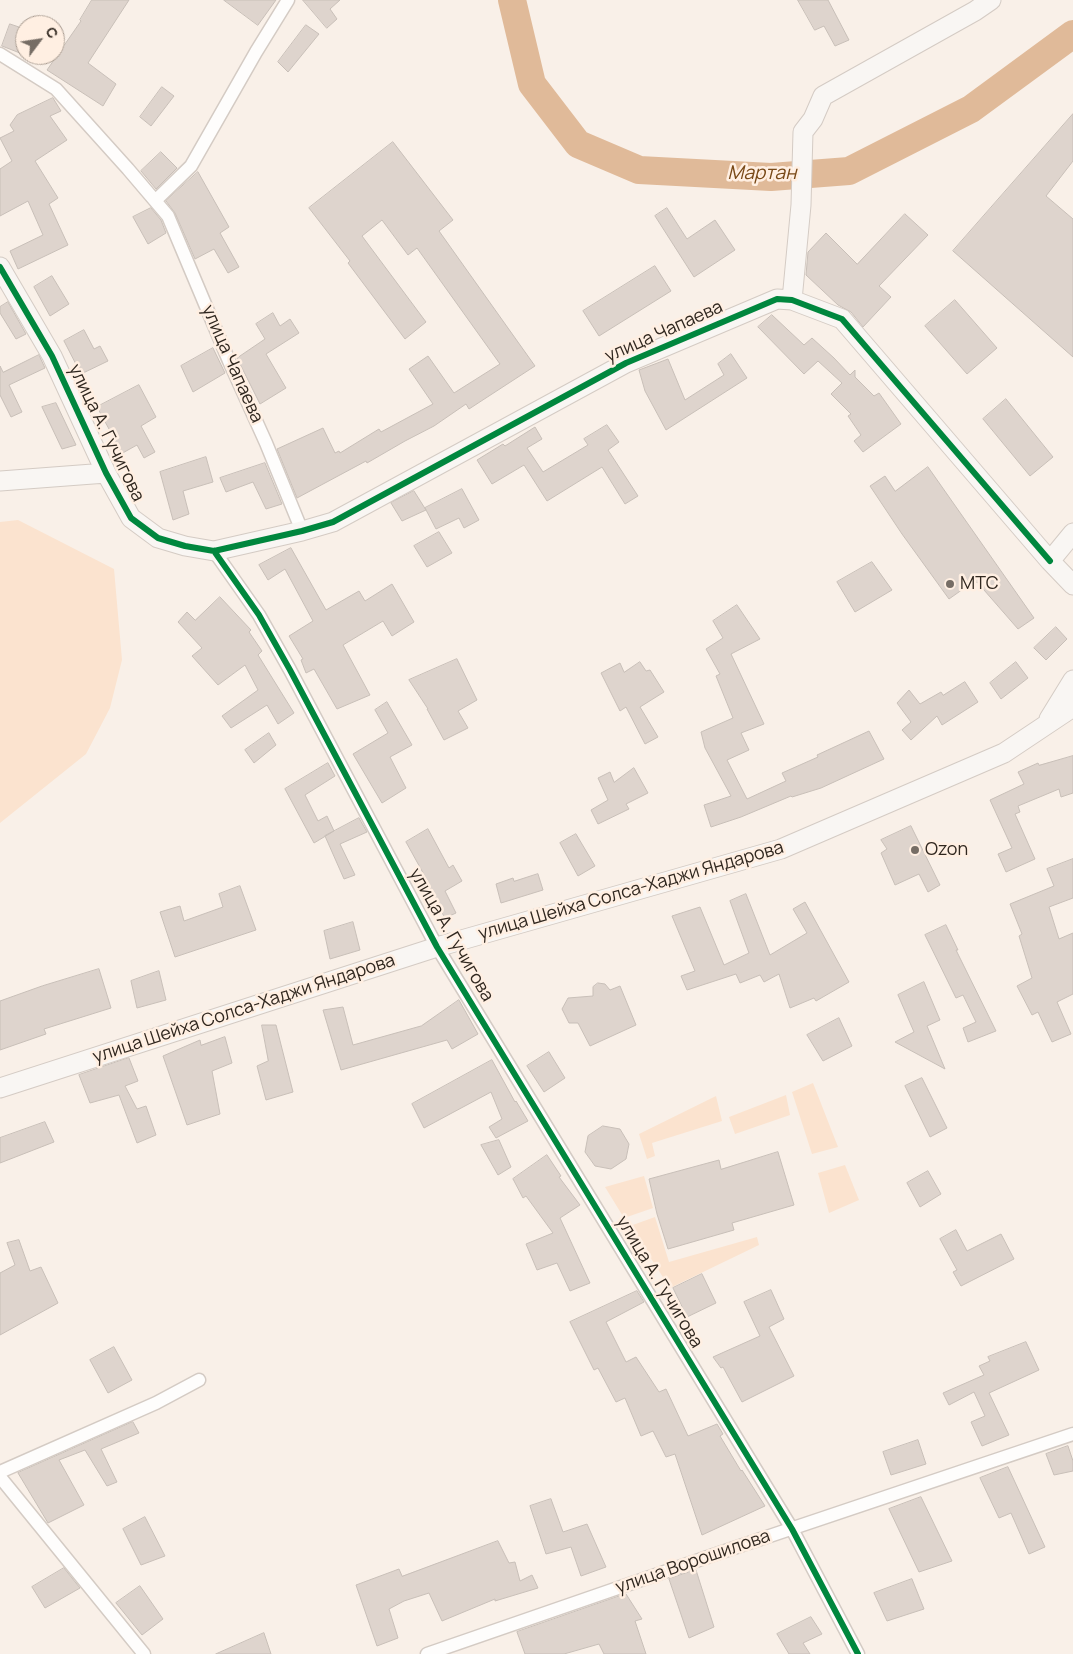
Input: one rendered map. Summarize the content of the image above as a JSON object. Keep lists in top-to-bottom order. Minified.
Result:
{"streets":{"street":["улица Чапаева","улица А. Гучигова","улица Шейха Солса-Хаджи Яндарова","улица Ворошилова"]},"crossings":[["улица Чапаева","улица А. Гучигова"],["улица А. Гучигова","улица Шейха Солса-Хаджи Яндарова"],["улица А. Гучигова","улица Ворошилова"]],"water":["Мартан"],"places":["МТС","Ozon"],"north":"top right"}
